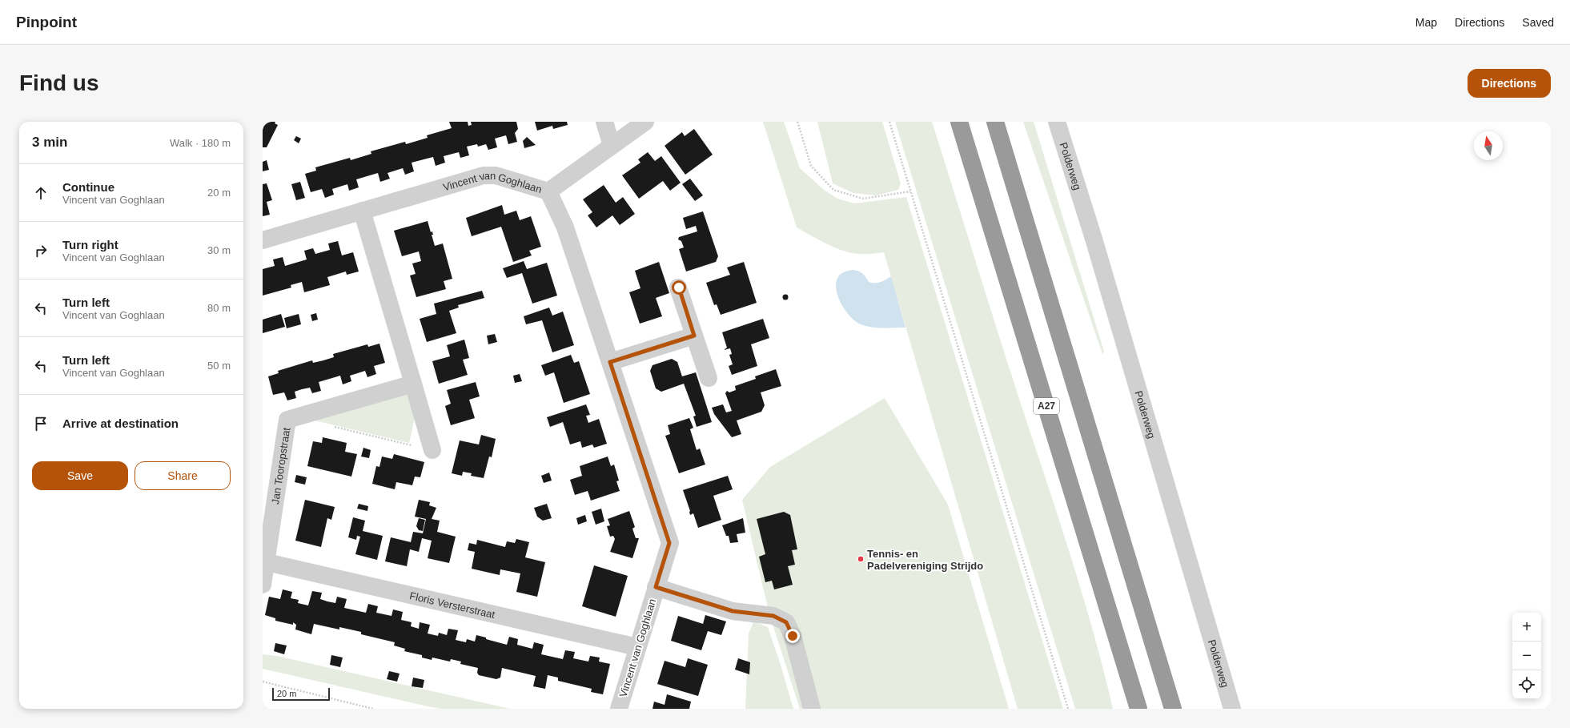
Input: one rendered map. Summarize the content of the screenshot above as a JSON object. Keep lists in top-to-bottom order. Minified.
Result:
{"streets":{"highway":["A27"],"street":["Polderweg","Vincent van Goghlaan","Jan Tooropstraat","Floris Versterstraat"]},"crossings":[["Vincent van Goghlaan","Floris Versterstraat"],["Jan Tooropstraat","Floris Versterstraat"]],"places":["Tennis- en Padelvereniging Strijdo"],"scale_bar":"20 m","north":"top","page":{"header":"Pinpoint","nav":["Map","Directions","Saved"],"buttons":["Directions",["Save","Share"]],"title":"Find us","heading":["3 min","Walk · 180 m"],"list":[["Continue","Vincent van Goghlaan","20 m"],["Turn right","Vincent van Goghlaan","30 m"],["Turn left","Vincent van Goghlaan","80 m"],["Turn left","Vincent van Goghlaan","50 m"],"Arrive at destination"],"map_buttons":["+","−"],"scale":"20 m"}}
